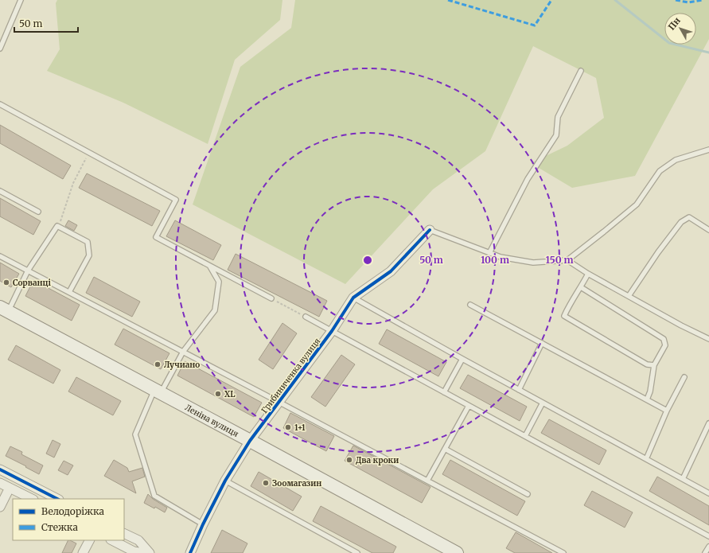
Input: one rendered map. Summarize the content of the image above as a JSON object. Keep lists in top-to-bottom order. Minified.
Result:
{"streets":{"main road":["Леніна вулиця"],"street":["Грибиниченка вулиця"]},"crossings":[["Грибиниченка вулиця","Леніна вулиця"]],"places":["Сорванці","Лучиано","XL","1+1","Два кроки","Зоомагазин"],"legend":["Велодоріжка","Стежка"],"scale_bar":"50 m","north":"top left","rings":["50 m","100 m","150 m"]}
